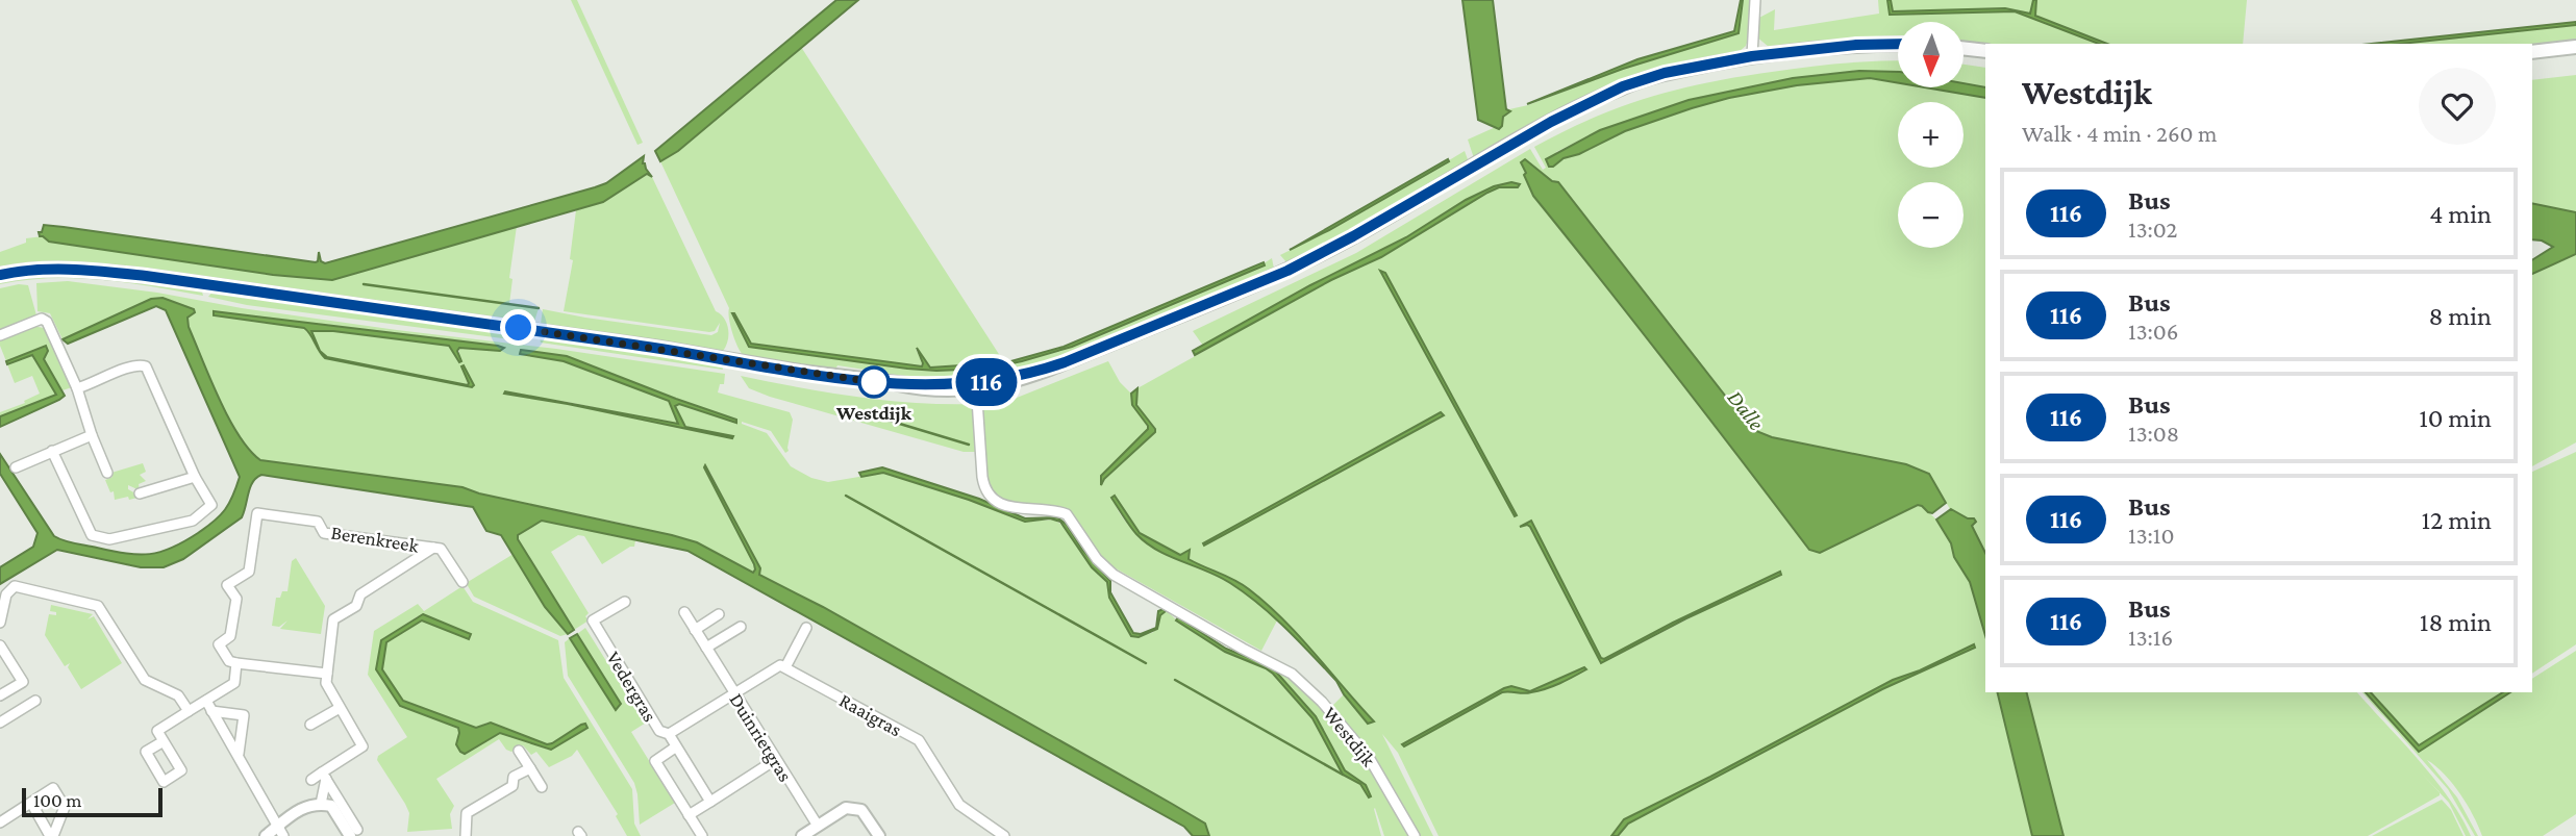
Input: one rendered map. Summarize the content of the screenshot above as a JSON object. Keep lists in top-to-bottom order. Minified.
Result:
{"streets":{"street":["Berenkreek","Vedergras","Raaigras","Westdijk","Duinrietgras"]},"water":["Dalle"],"places":["Westdijk"],"lines":["bus line 116"],"scale_bar":"100 m","north":"bottom","page":{"on_map":"116","map_buttons":["+","−"],"heading":["Westdijk","Walk · 4 min · 260 m"],"list":[{"mark":"116","name":"Bus","note":"13:02","value":"4 min"},{"mark":"116","name":"Bus","note":"13:06","value":"8 min"},{"mark":"116","name":"Bus","note":"13:08","value":"10 min"},{"mark":"116","name":"Bus","note":"13:10","value":"12 min"},{"mark":"116","name":"Bus","note":"13:16","value":"18 min"}],"scale":"100 m"}}
